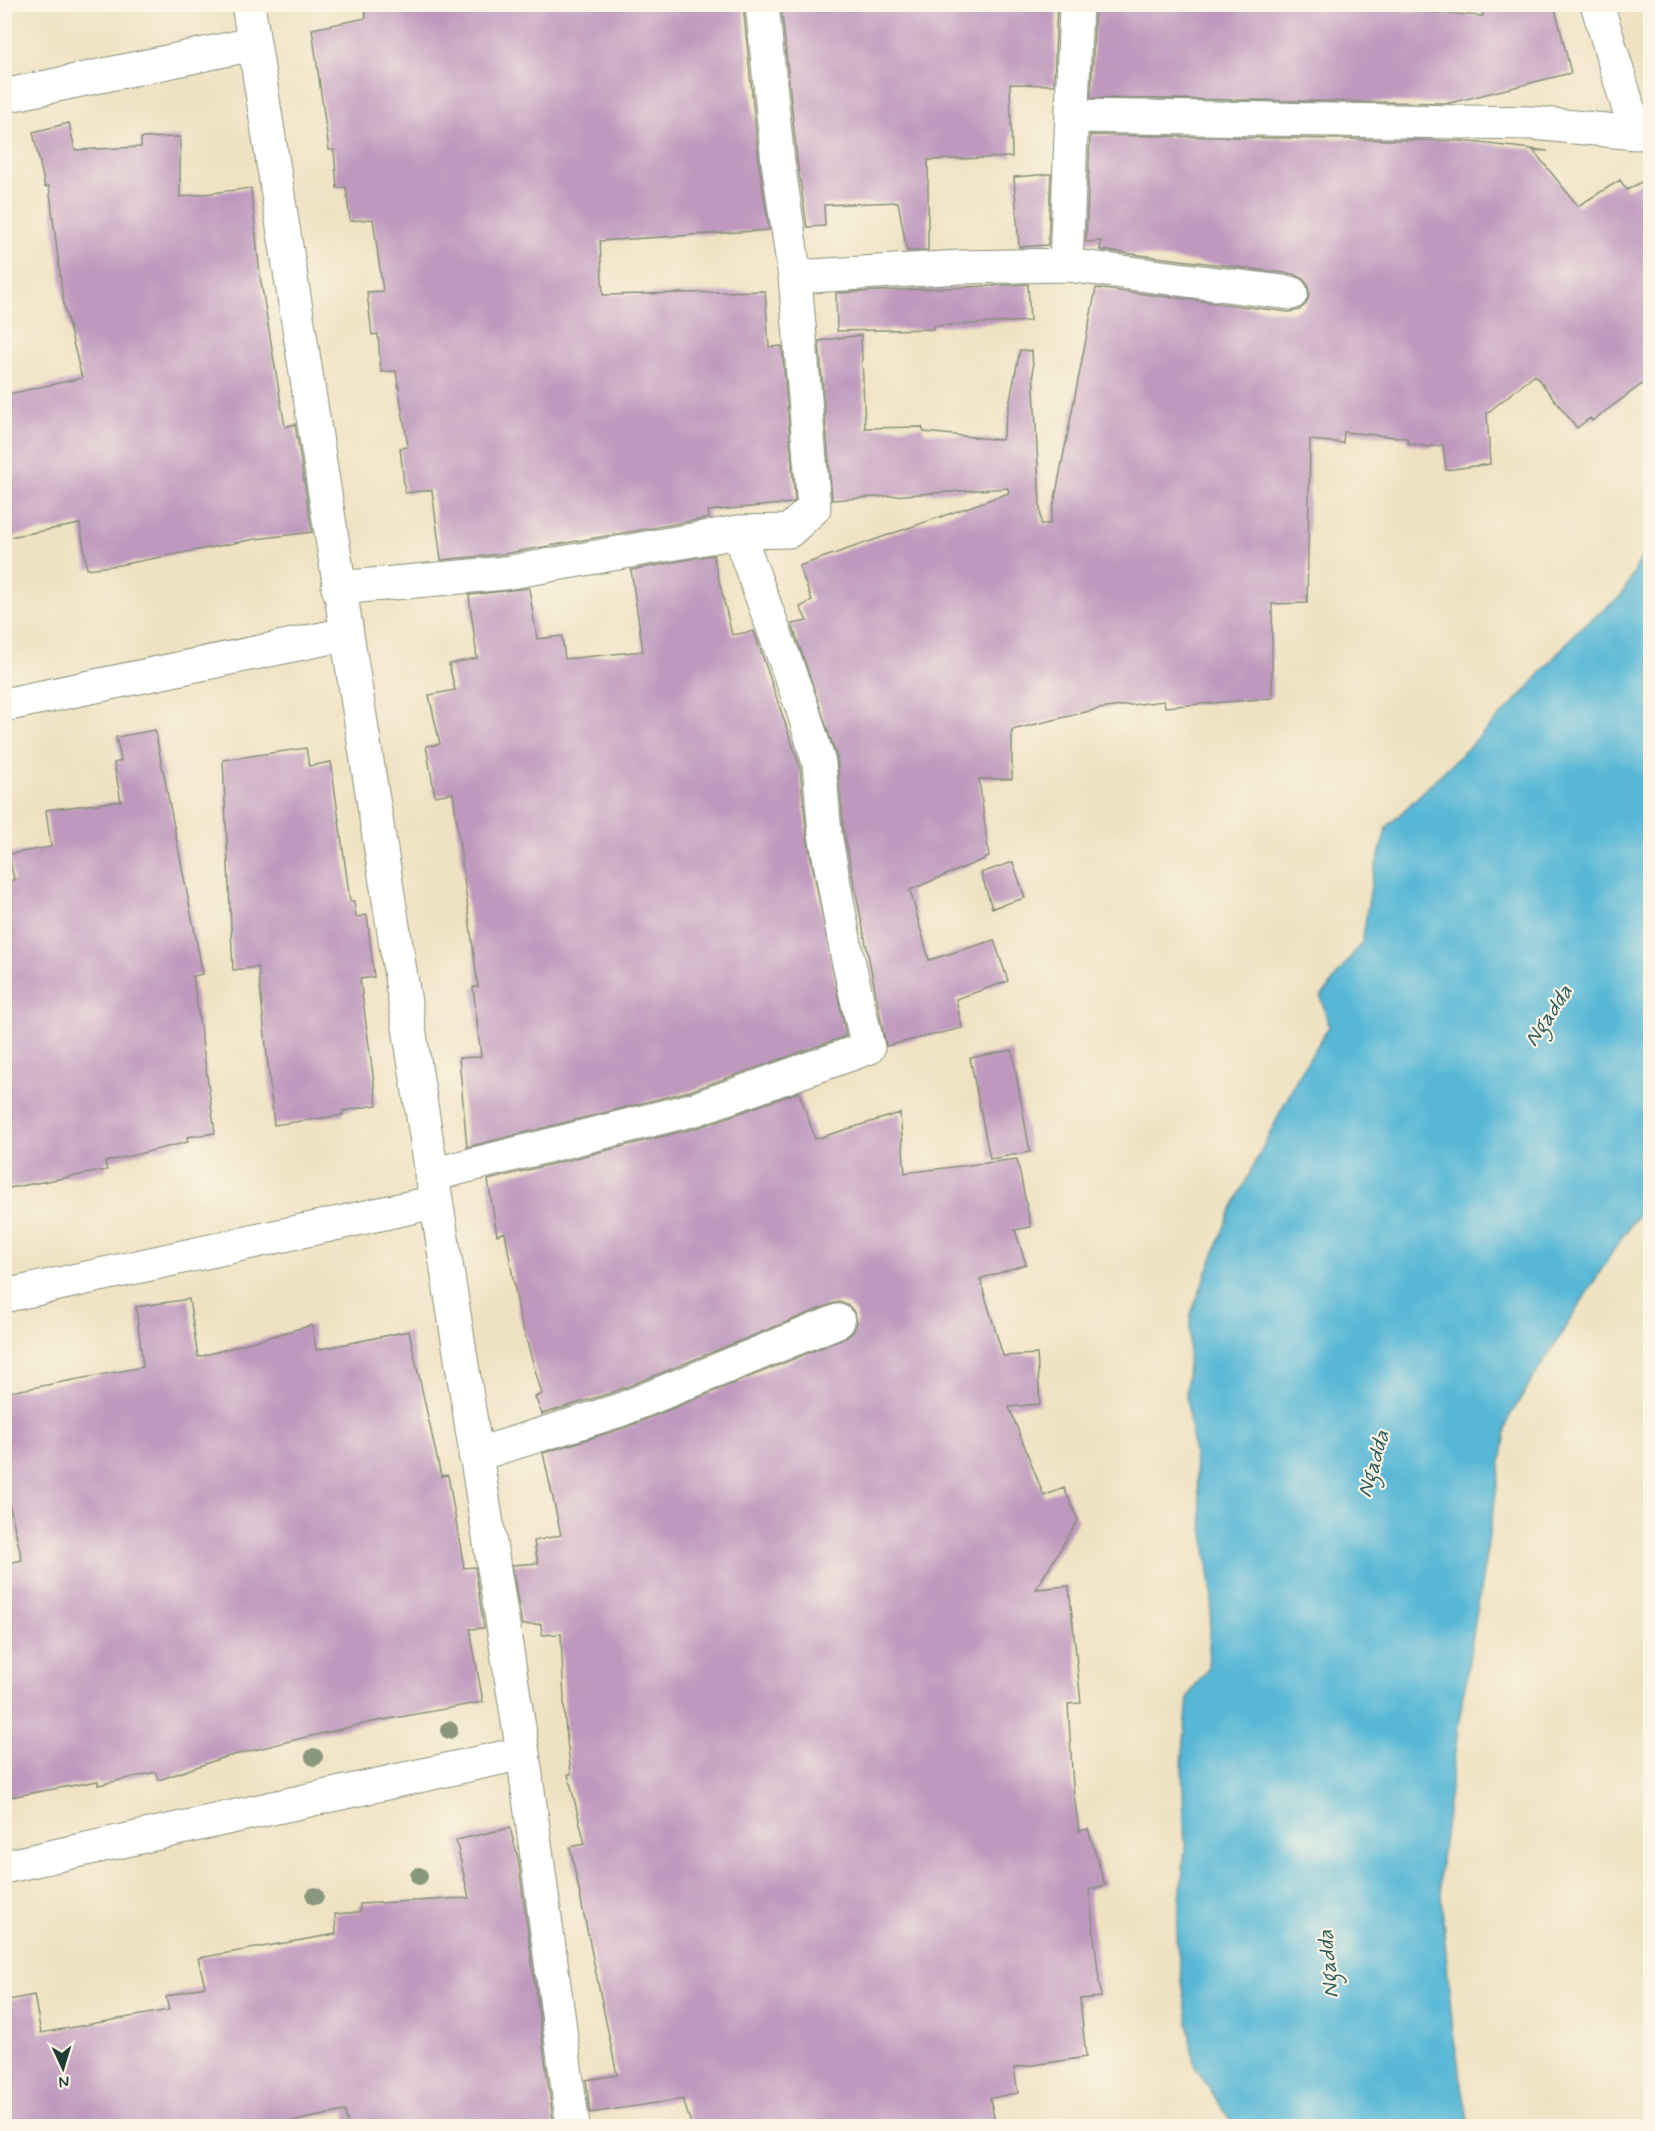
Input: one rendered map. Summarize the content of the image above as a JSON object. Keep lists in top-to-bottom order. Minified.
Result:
{"water":["Ngadda"],"north":"bottom"}
